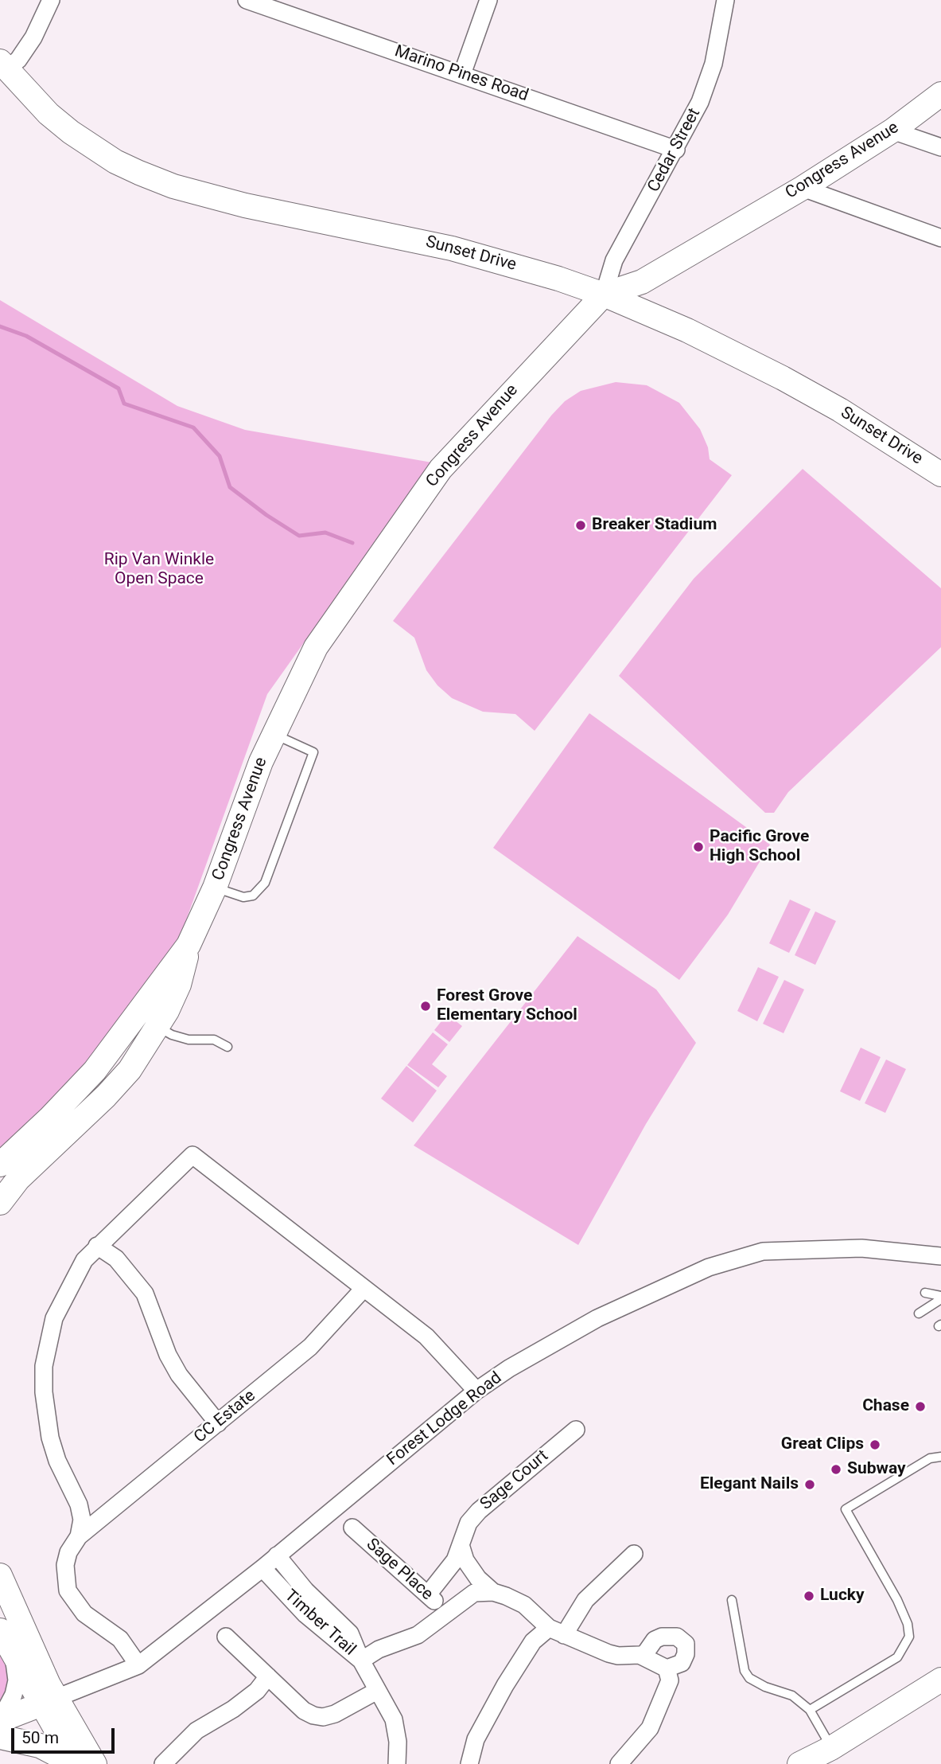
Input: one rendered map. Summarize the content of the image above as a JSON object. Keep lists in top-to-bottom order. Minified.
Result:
{"streets":{"street":["Marino Pines Road","Cedar Street","Congress Avenue","Sunset Drive","CC Estate","Forest Lodge Road","Sage Court","Sage Place","Timber Trail"]},"crossings":[["Marino Pines Road","Cedar Street"],["Cedar Street","Congress Avenue"],["Cedar Street","Sunset Drive"],["Congress Avenue","Sunset Drive"],["Forest Lodge Road","Timber Trail"],["Sage Court","Sage Place"],["Sage Place","Timber Trail"]],"parks":["Rip Van Winkle Open Space"],"places":["Breaker Stadium","Pacific Grove High School","Forest Grove Elementary School","Chase","Great Clips","Subway","Elegant Nails","Lucky"],"scale_bar":"50 m"}
